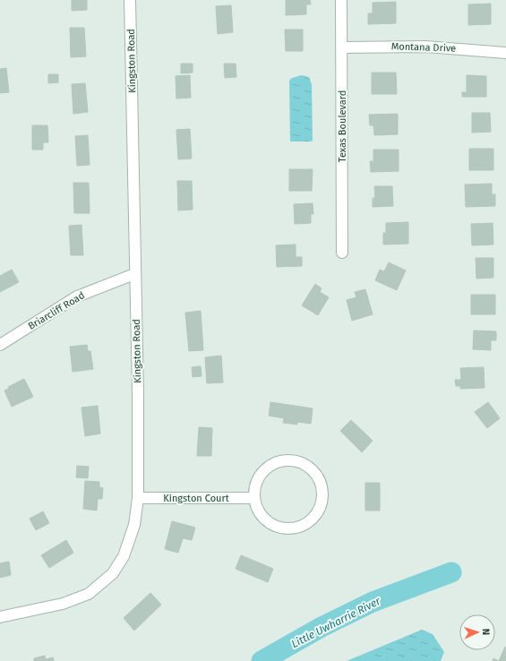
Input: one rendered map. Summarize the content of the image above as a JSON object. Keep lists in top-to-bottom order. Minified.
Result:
{"streets":{"street":["Montana Drive","Kingston Road","Texas Boulevard","Briarcliff Road","Kingston Court"]},"crossings":[["Montana Drive","Texas Boulevard"],["Kingston Road","Briarcliff Road"],["Kingston Road","Kingston Court"]],"water":["Little Uwharrie River"],"north":"right"}
